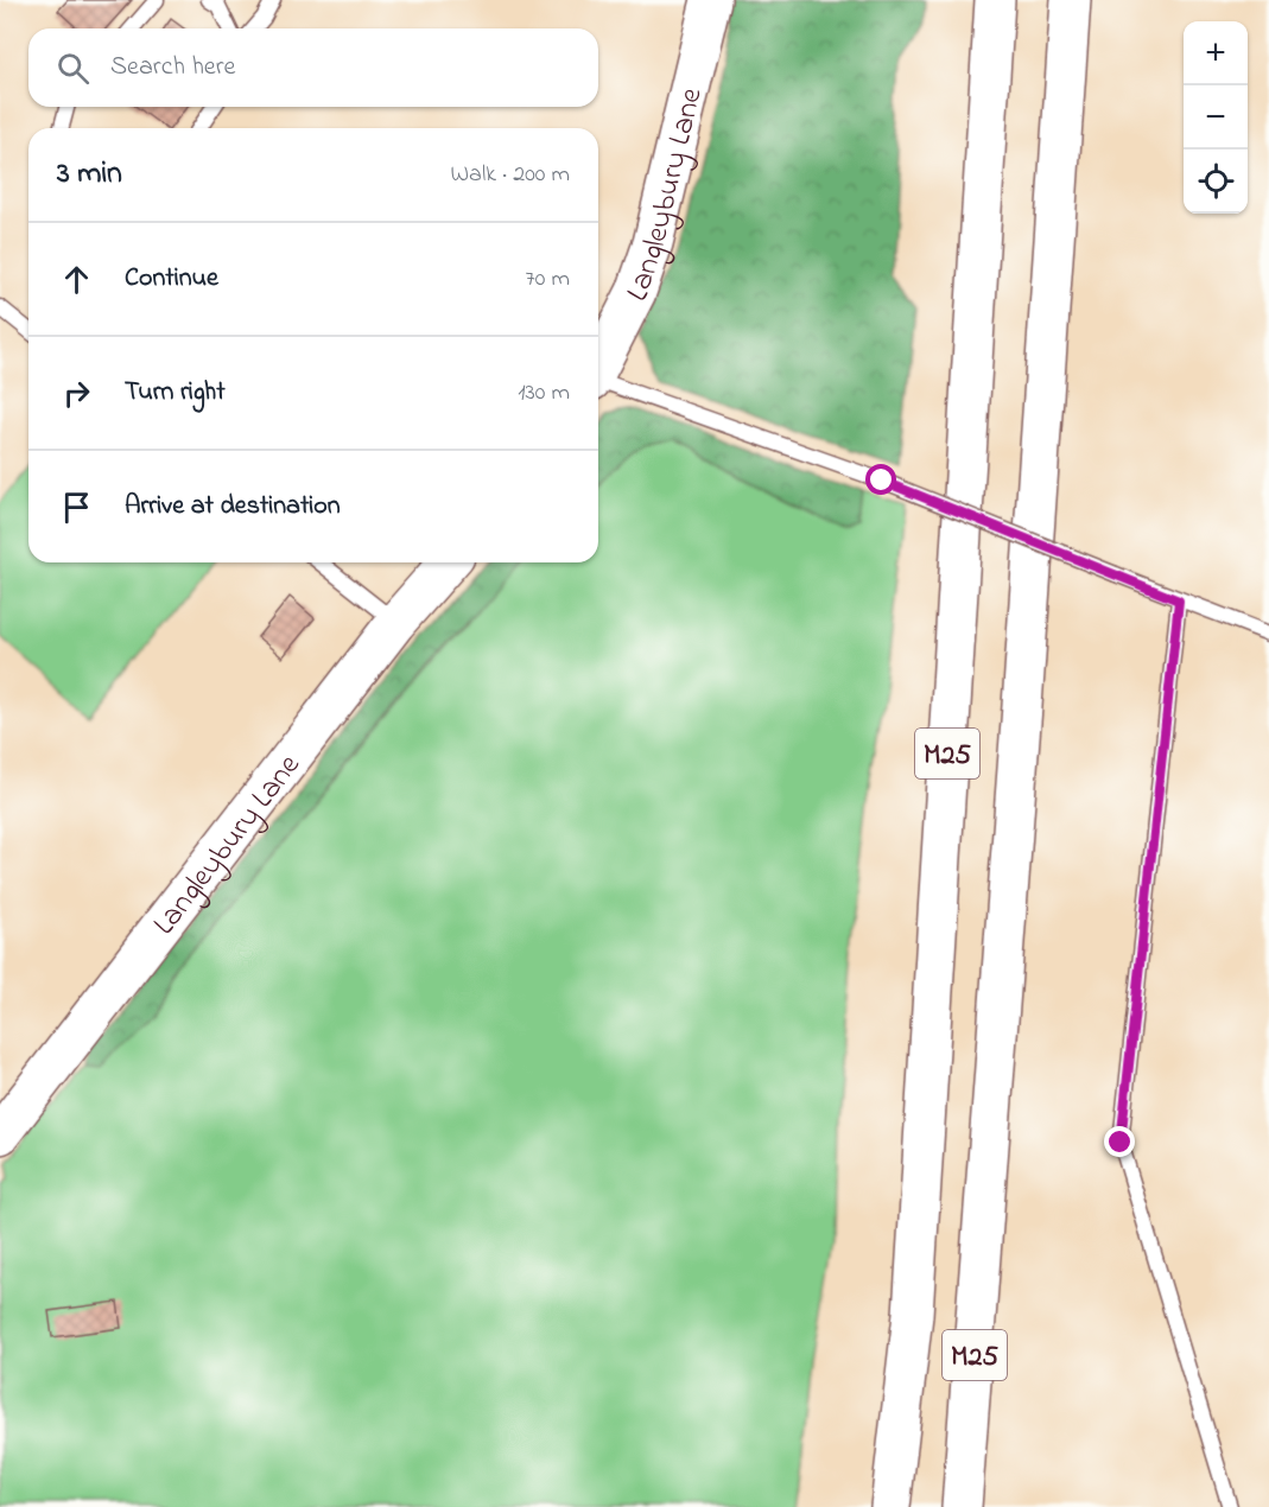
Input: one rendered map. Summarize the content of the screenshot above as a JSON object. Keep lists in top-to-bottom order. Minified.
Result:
{"streets":{"main road":["Langleybury Lane","M25"]},"page":{"map_buttons":["+","−"],"search":"Search here","heading":["3 min","Walk · 200 m"],"list":[["Continue","70 m"],["Turn right","130 m"],"Arrive at destination"]}}
